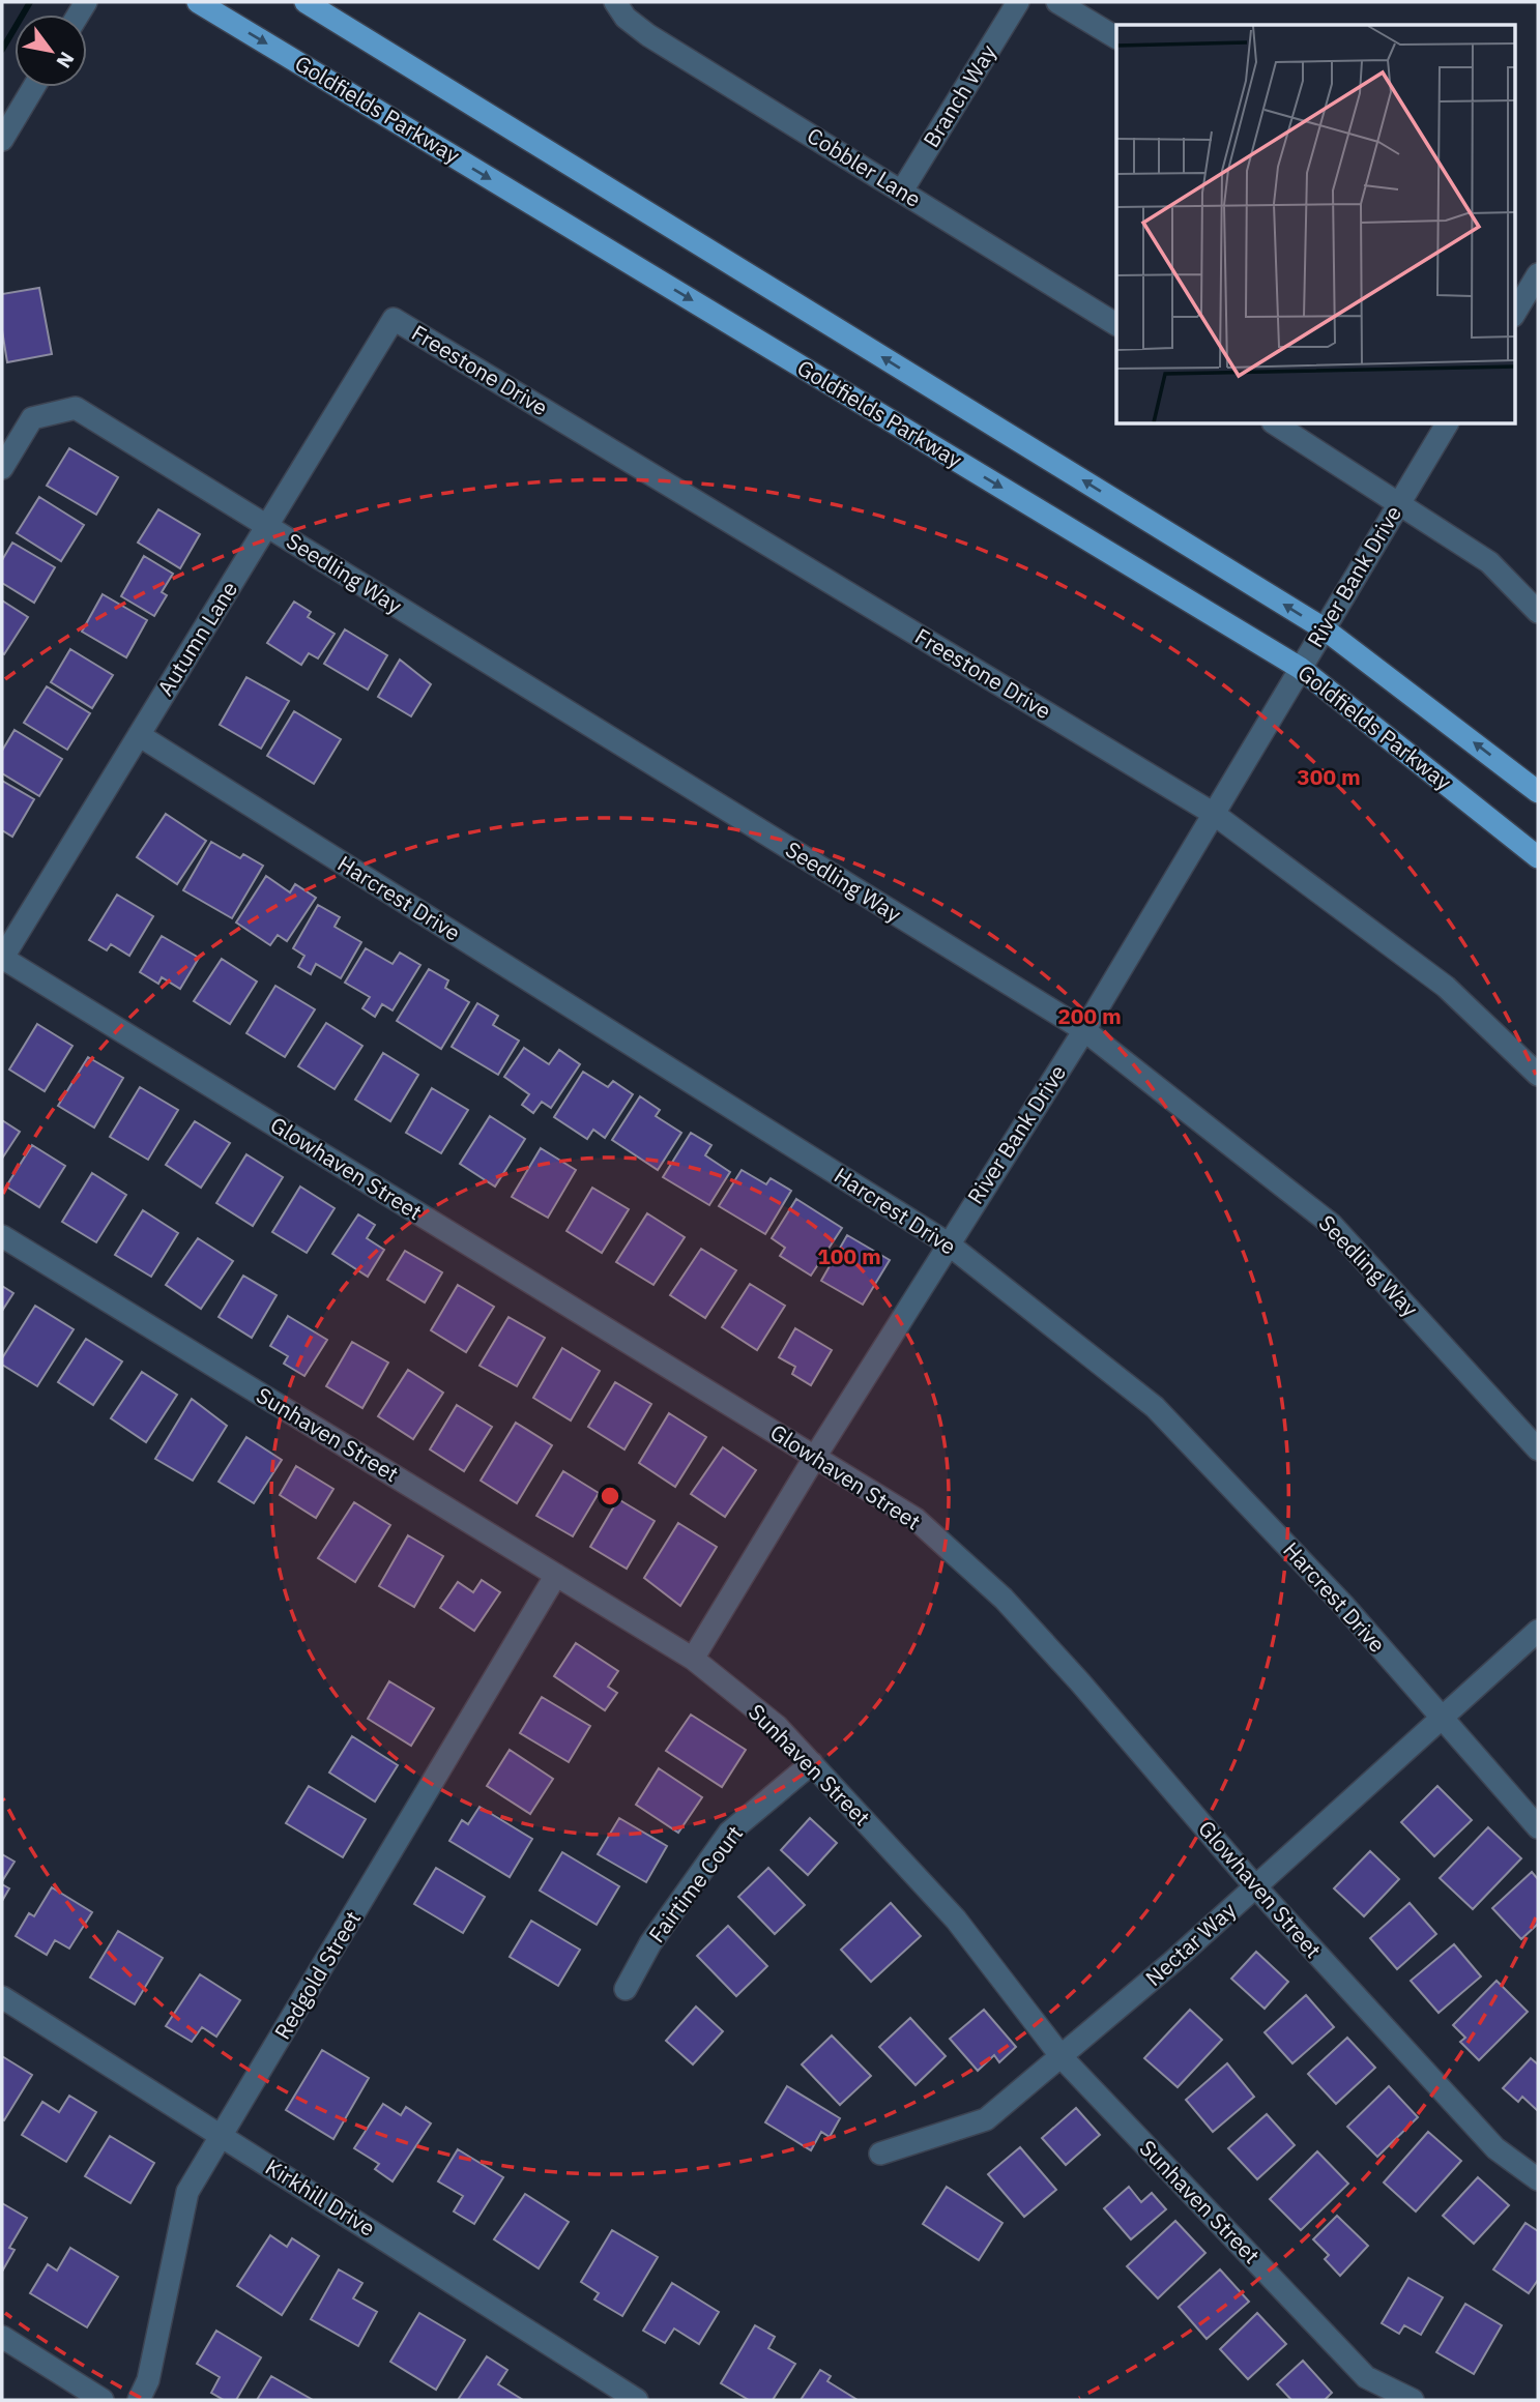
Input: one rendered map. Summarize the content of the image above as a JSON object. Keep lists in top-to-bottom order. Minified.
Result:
{"streets":{"main road":["Goldfields Parkway"],"street":["Branch Way","Cobbler Lane","Freestone Drive","Seedling Way","River Bank Drive","Autumn Lane","Harcrest Drive","Glowhaven Street","Sunhaven Street","Fairtime Court","Nectar Way","Redgold Street","Kirkhill Drive"]},"crossings":[["Branch Way","Cobbler Lane"],["Goldfields Parkway","River Bank Drive"],["Freestone Drive","River Bank Drive"],["Freestone Drive","Autumn Lane"],["Seedling Way","River Bank Drive"],["Seedling Way","Autumn Lane"],["River Bank Drive","Harcrest Drive"],["River Bank Drive","Glowhaven Street"],["River Bank Drive","Sunhaven Street"],["Autumn Lane","Harcrest Drive"],["Autumn Lane","Glowhaven Street"],["Harcrest Drive","Nectar Way"],["Glowhaven Street","Nectar Way"],["Sunhaven Street","Fairtime Court"],["Sunhaven Street","Nectar Way"],["Sunhaven Street","Redgold Street"],["Redgold Street","Kirkhill Drive"]],"north":"bottom right","rings":["300 m","200 m","100 m"]}
